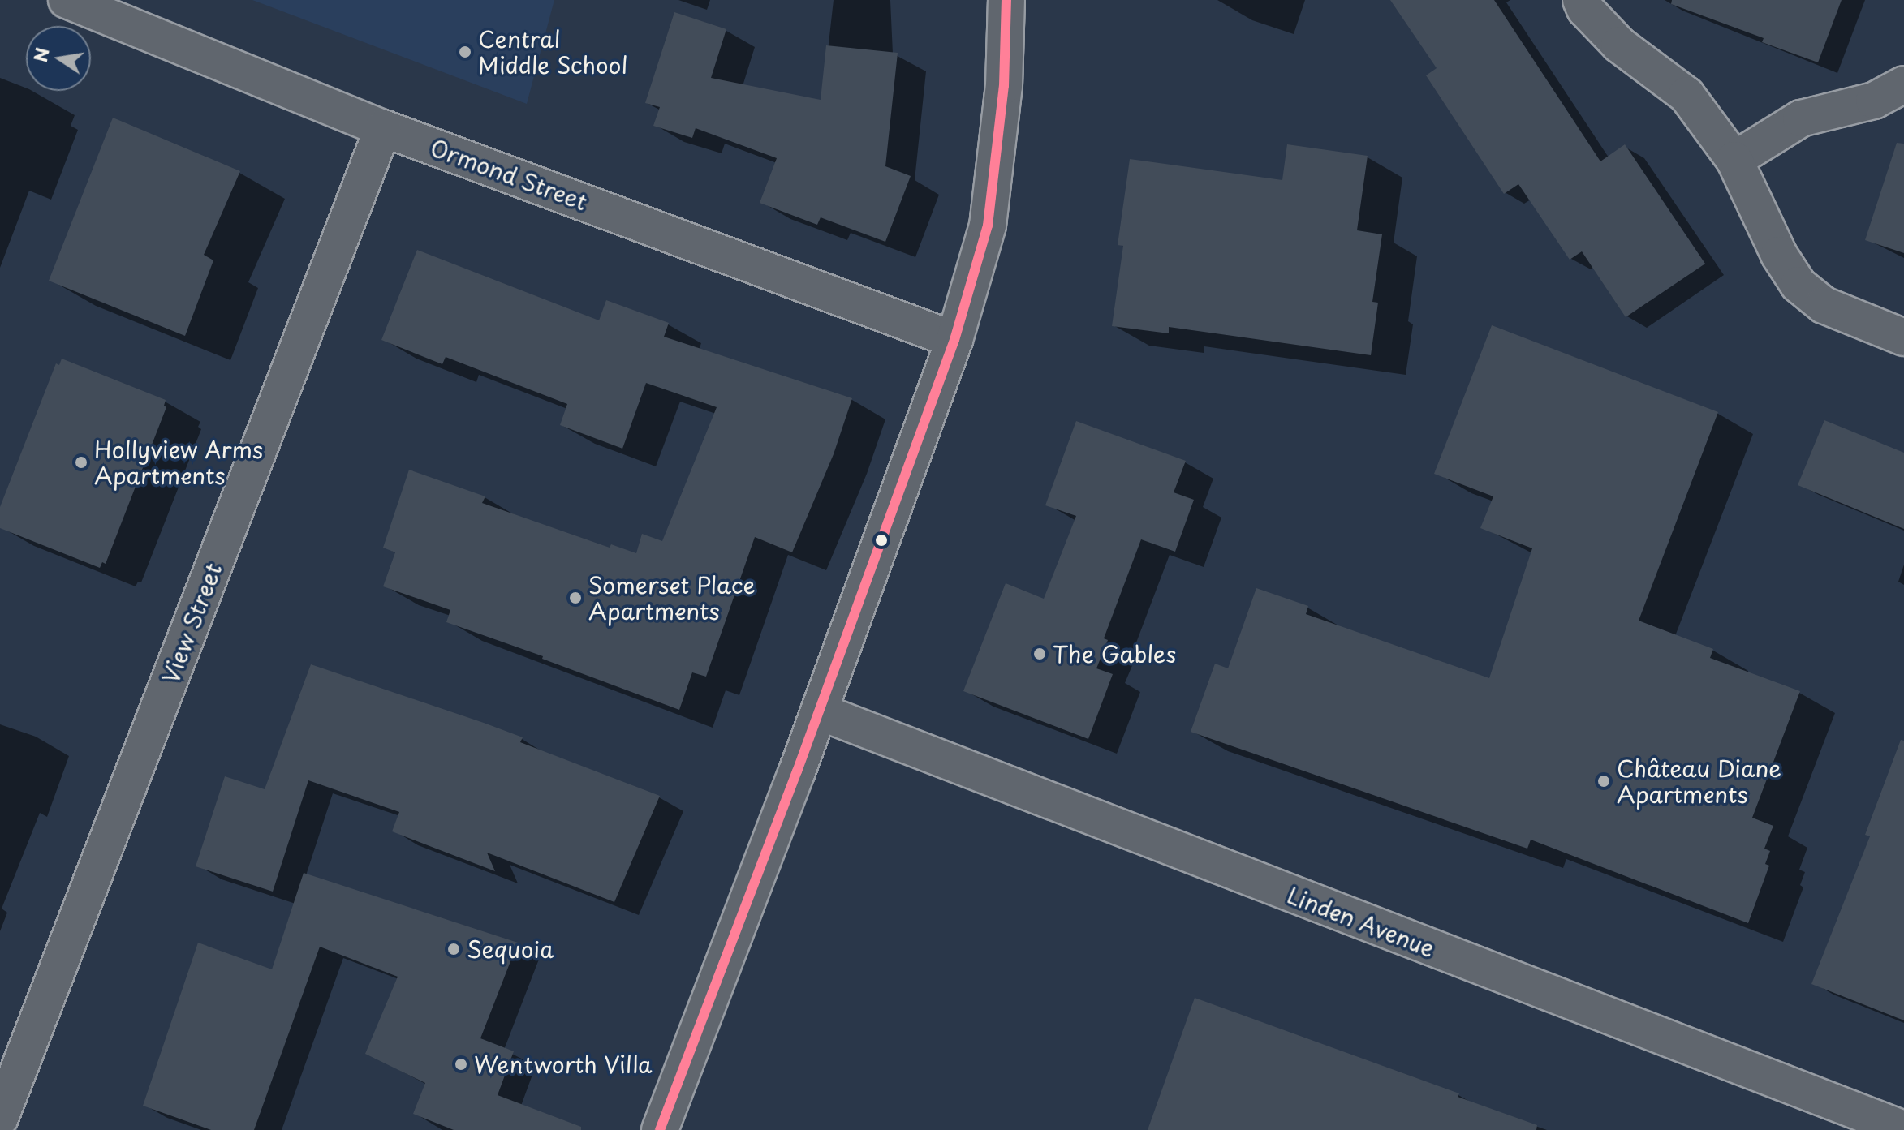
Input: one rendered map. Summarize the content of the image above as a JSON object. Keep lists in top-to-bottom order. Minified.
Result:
{"streets":{"street":["Ormond Street","View Street","Linden Avenue"]},"crossings":[["Ormond Street","View Street"]],"places":["Central Middle School","Hollyview Arms Apartments","Somerset Place Apartments","The Gables","Château Diane Apartments","Sequoia","Wentworth Villa"],"north":"left"}
